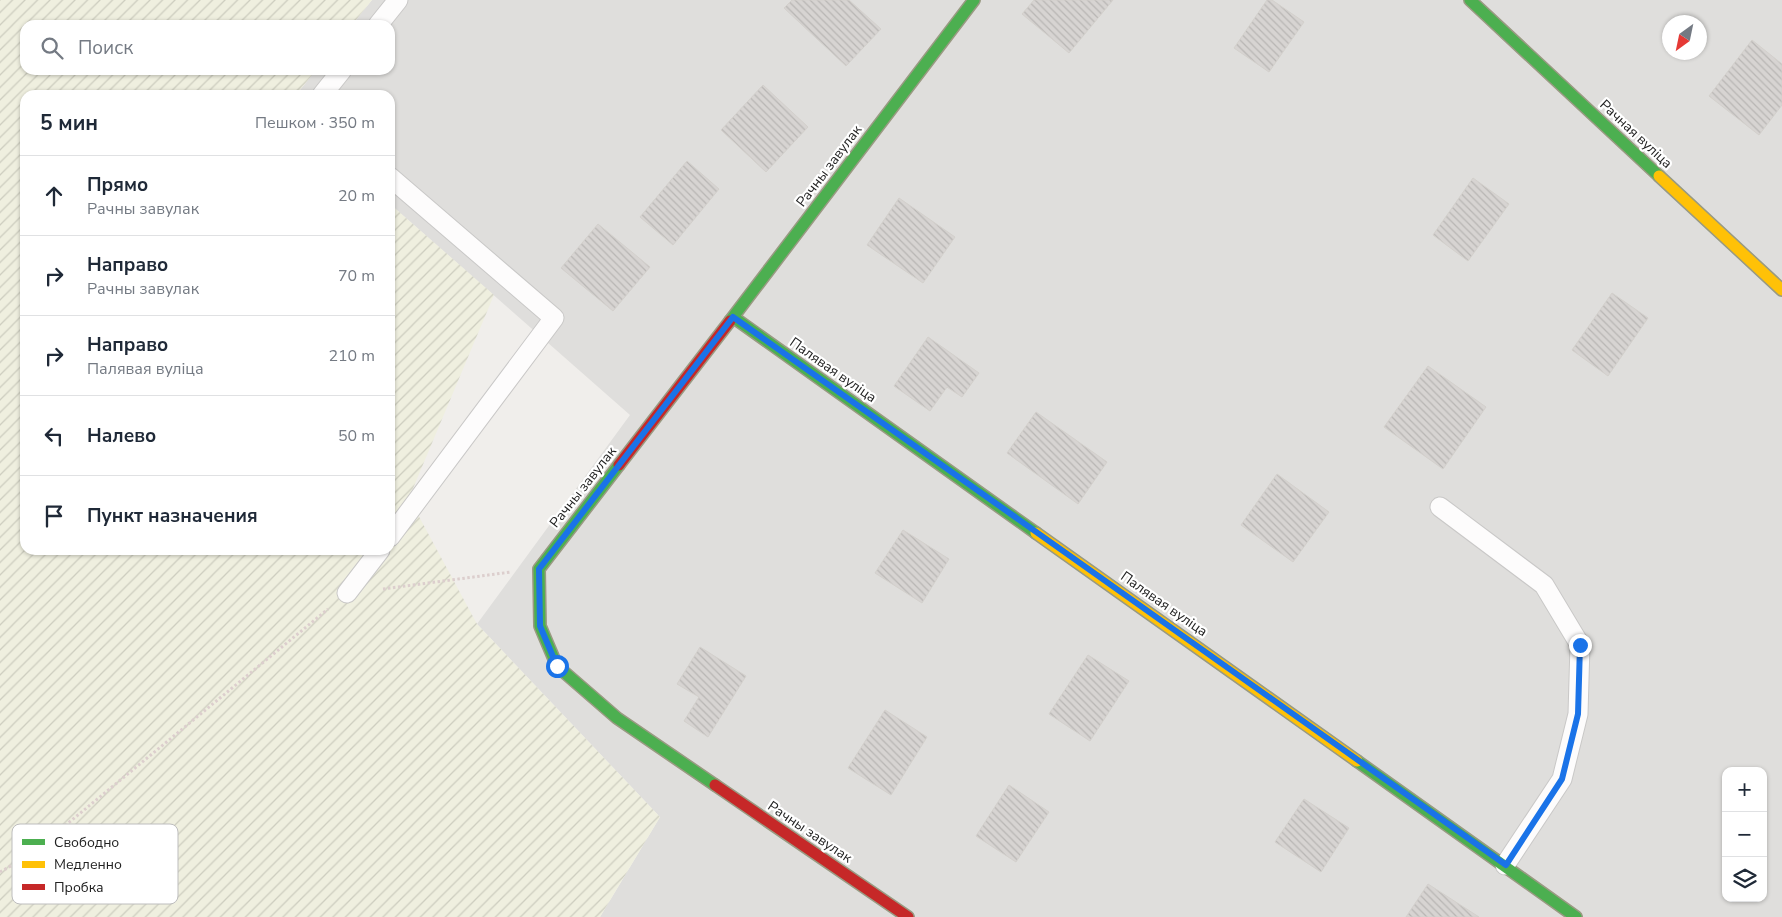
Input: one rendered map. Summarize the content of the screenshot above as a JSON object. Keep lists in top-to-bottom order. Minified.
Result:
{"streets":{"street":["Рачная вуліца","Рачны завулак","Палявая вуліца"]},"crossings":[["Рачны завулак","Палявая вуліца"]],"legend":["Свободно","Медленно","Пробка"],"north":"bottom left","page":{"search":"Поиск","heading":["5 мин","Пешком · 350 m"],"list":[["Прямо","Рачны завулак","20 m"],["Направо","Рачны завулак","70 m"],["Направо","Палявая вуліца","210 m"],["Налево","50 m"],"Пункт назначения"],"map_buttons":["+","−"]}}
